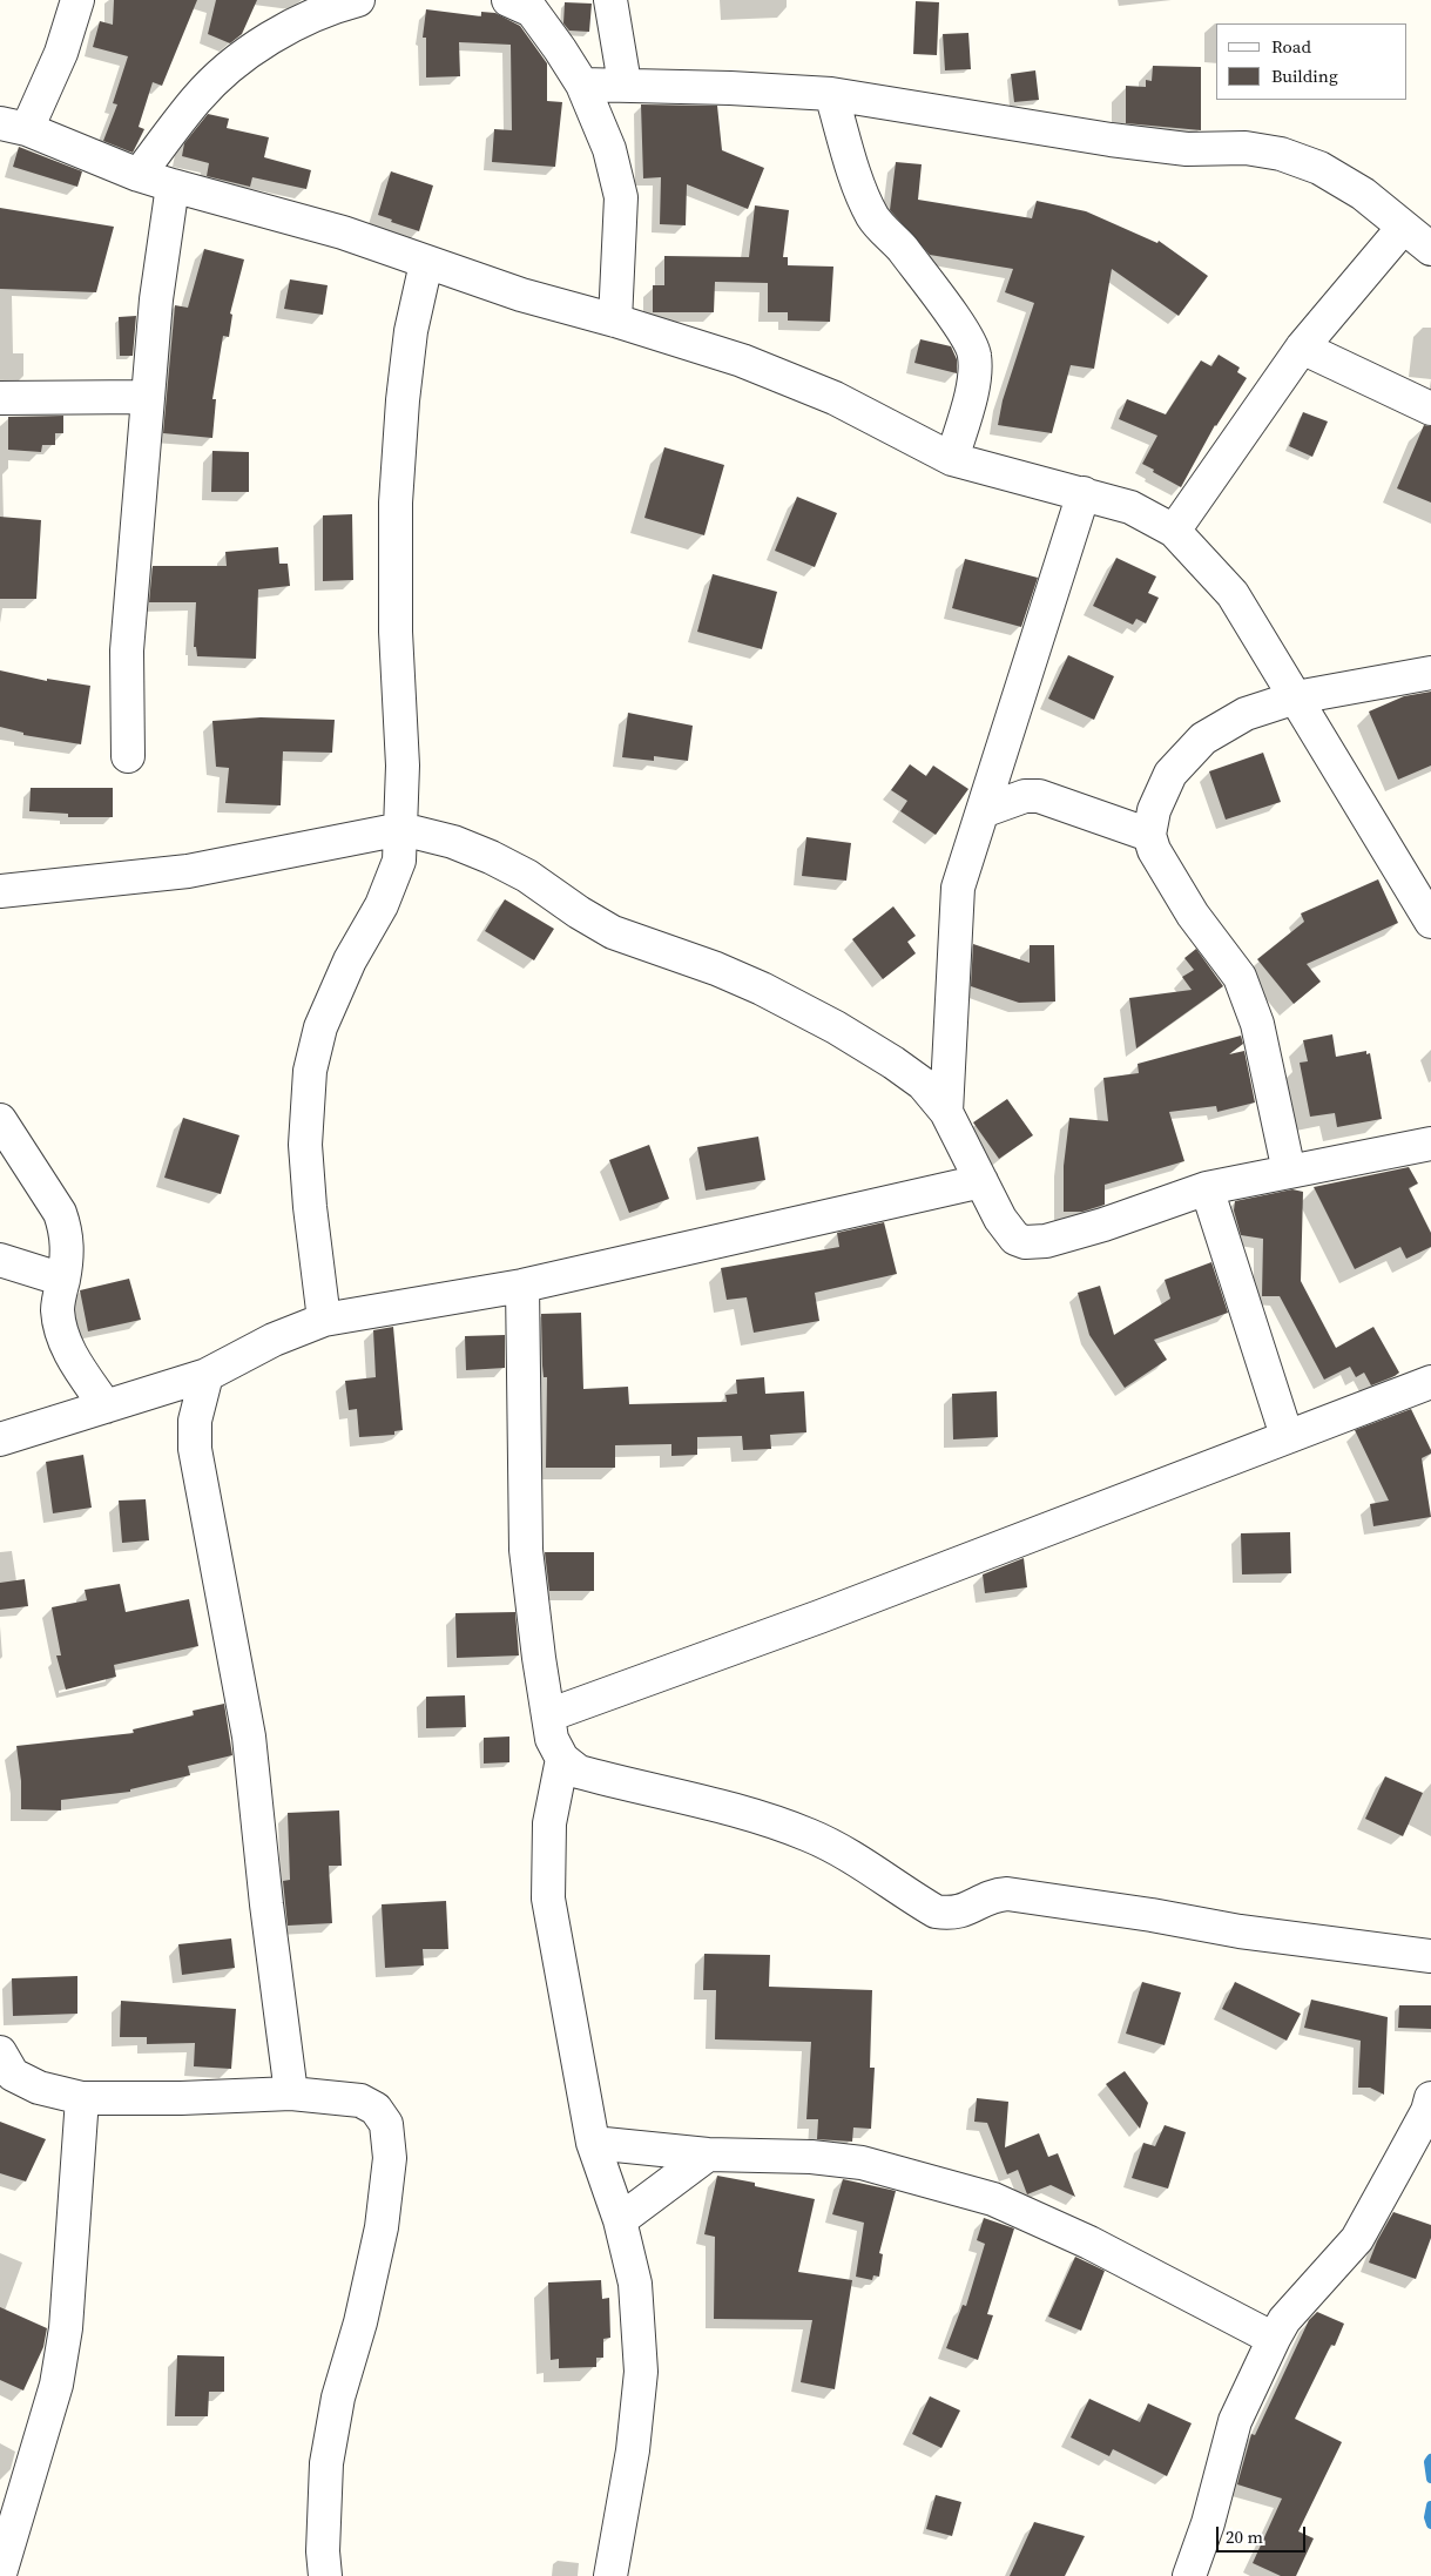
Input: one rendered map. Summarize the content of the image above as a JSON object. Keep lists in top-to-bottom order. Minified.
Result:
{"legend":["Road","Building"],"scale_bar":"20 m"}
